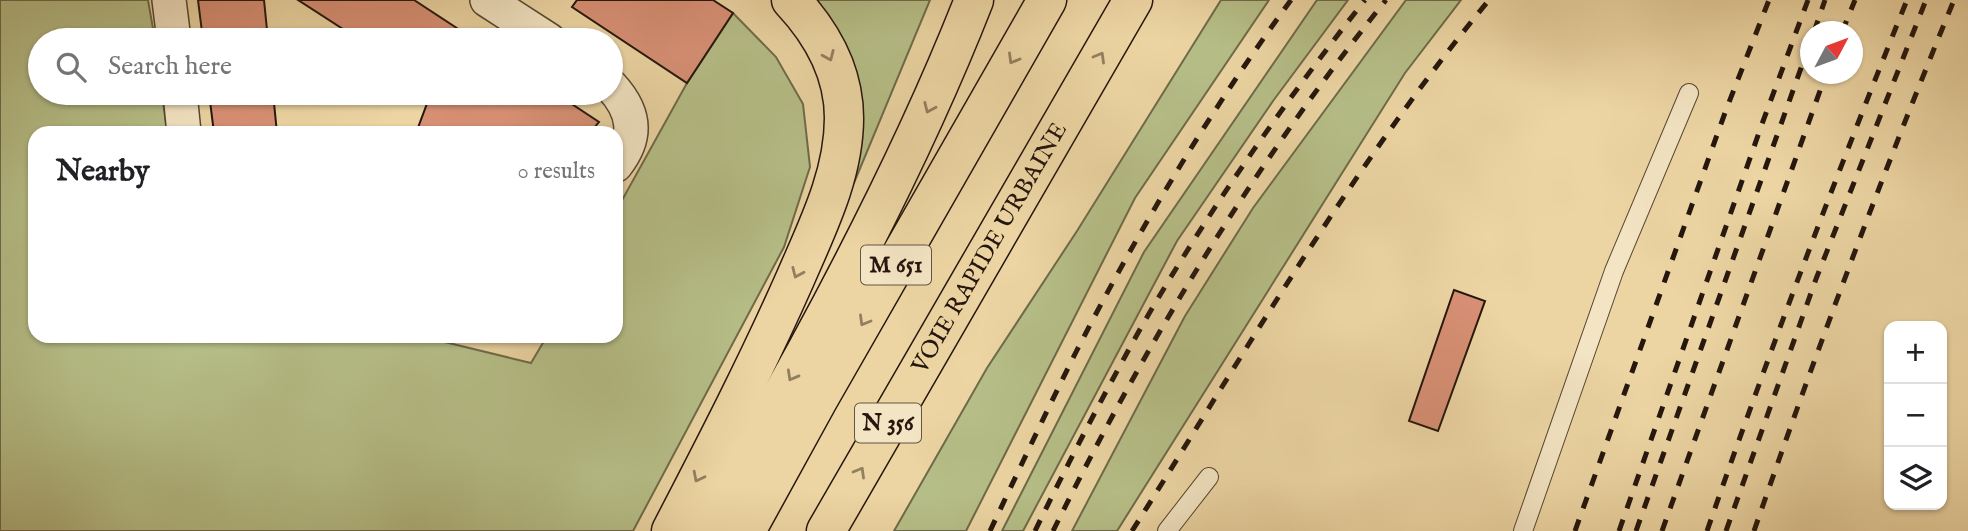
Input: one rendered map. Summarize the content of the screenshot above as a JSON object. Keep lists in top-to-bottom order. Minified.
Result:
{"streets":{"highway":["VOIE RAPIDE URBAINE","M 651","N 356"]},"north":"top right","page":{"search":"Search here","heading":["Nearby","0 results"],"map_buttons":["+","−"]}}
